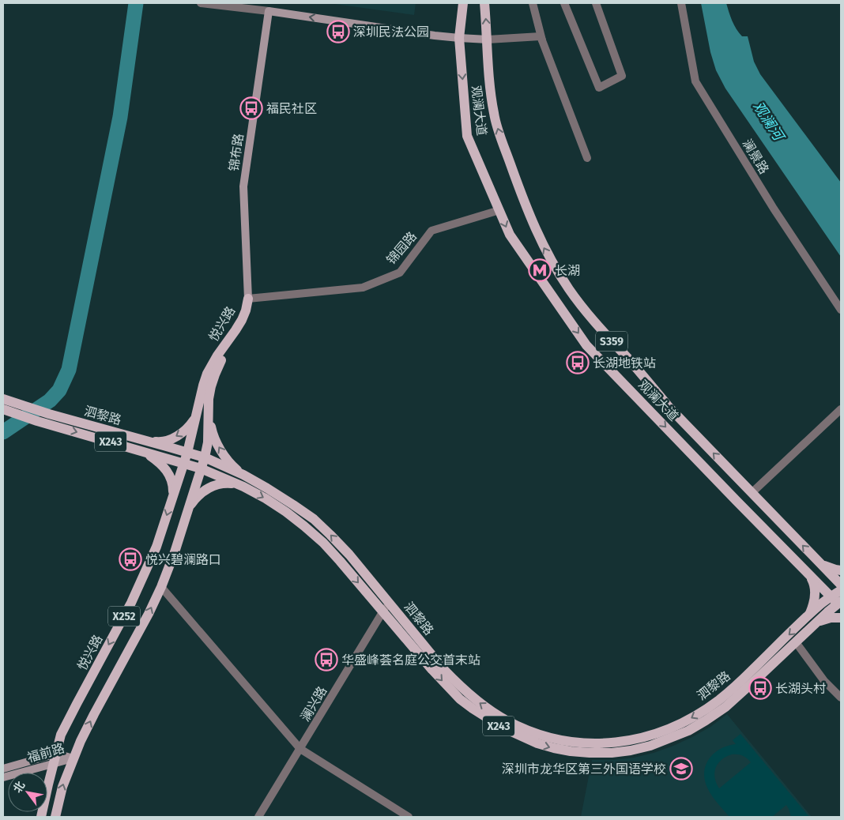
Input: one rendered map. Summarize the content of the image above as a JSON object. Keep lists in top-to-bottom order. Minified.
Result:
{"streets":{"main road":["观澜大道","锦布路","悦兴路","S359","泗黎路","X243","X252","福前路"],"street":["澜景路","锦园路","澜兴路"]},"crossings":[["观澜大道","锦园路"],["观澜大道","泗黎路"],["锦布路","锦园路"],["锦布路","悦兴路"],["锦园路","悦兴路"],["悦兴路","泗黎路"],["悦兴路","福前路"],["泗黎路","澜兴路"]],"water":["观澜河"],"places":{"bus stop":["深圳民法公园","福民社区","长湖地铁站","悦兴碧澜路口","华盛峰荟名庭公交首末站","长湖头村"],"metro station":["长湖"],"school or university":["深圳市龙华区第三外国语学校"]},"north":"top left"}
